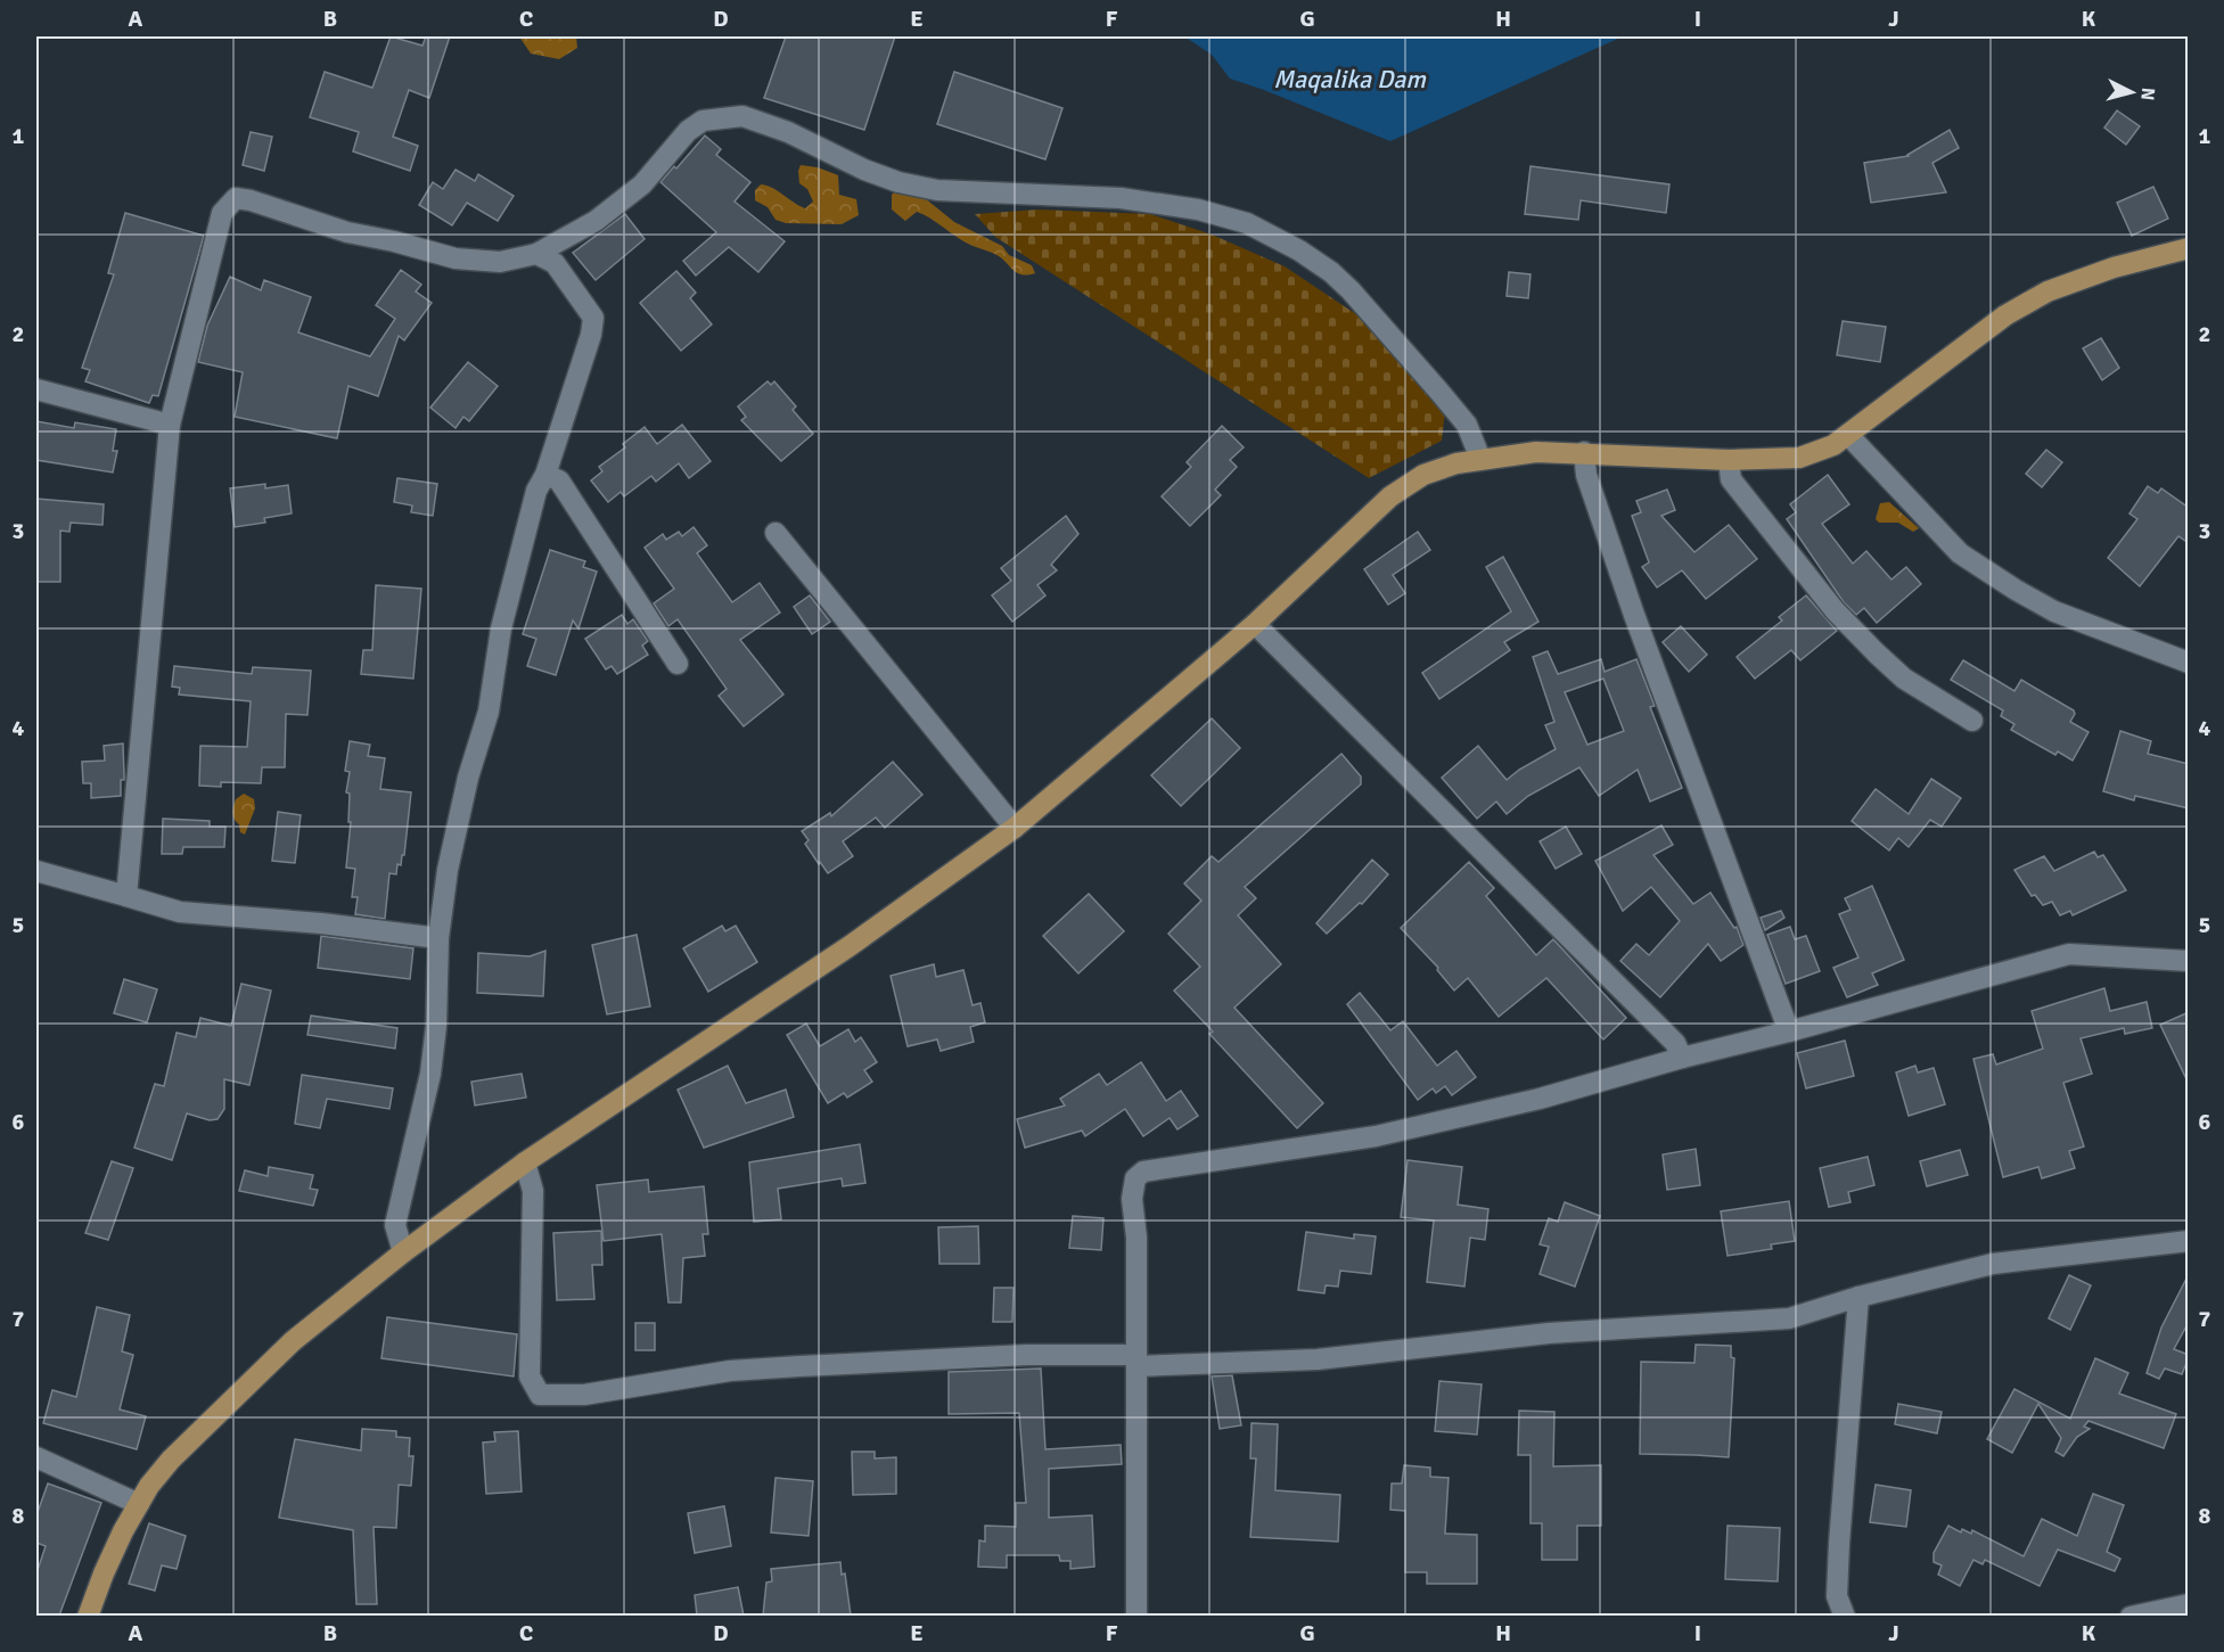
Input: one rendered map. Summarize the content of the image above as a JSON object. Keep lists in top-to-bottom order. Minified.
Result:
{"water":["Maqalika Dam"],"north":"right","grid":{"columns":["A","B","C","D","E","F","G","H","I","J","K"],"rows":["1","2","3","4","5","6","7","8"]}}
